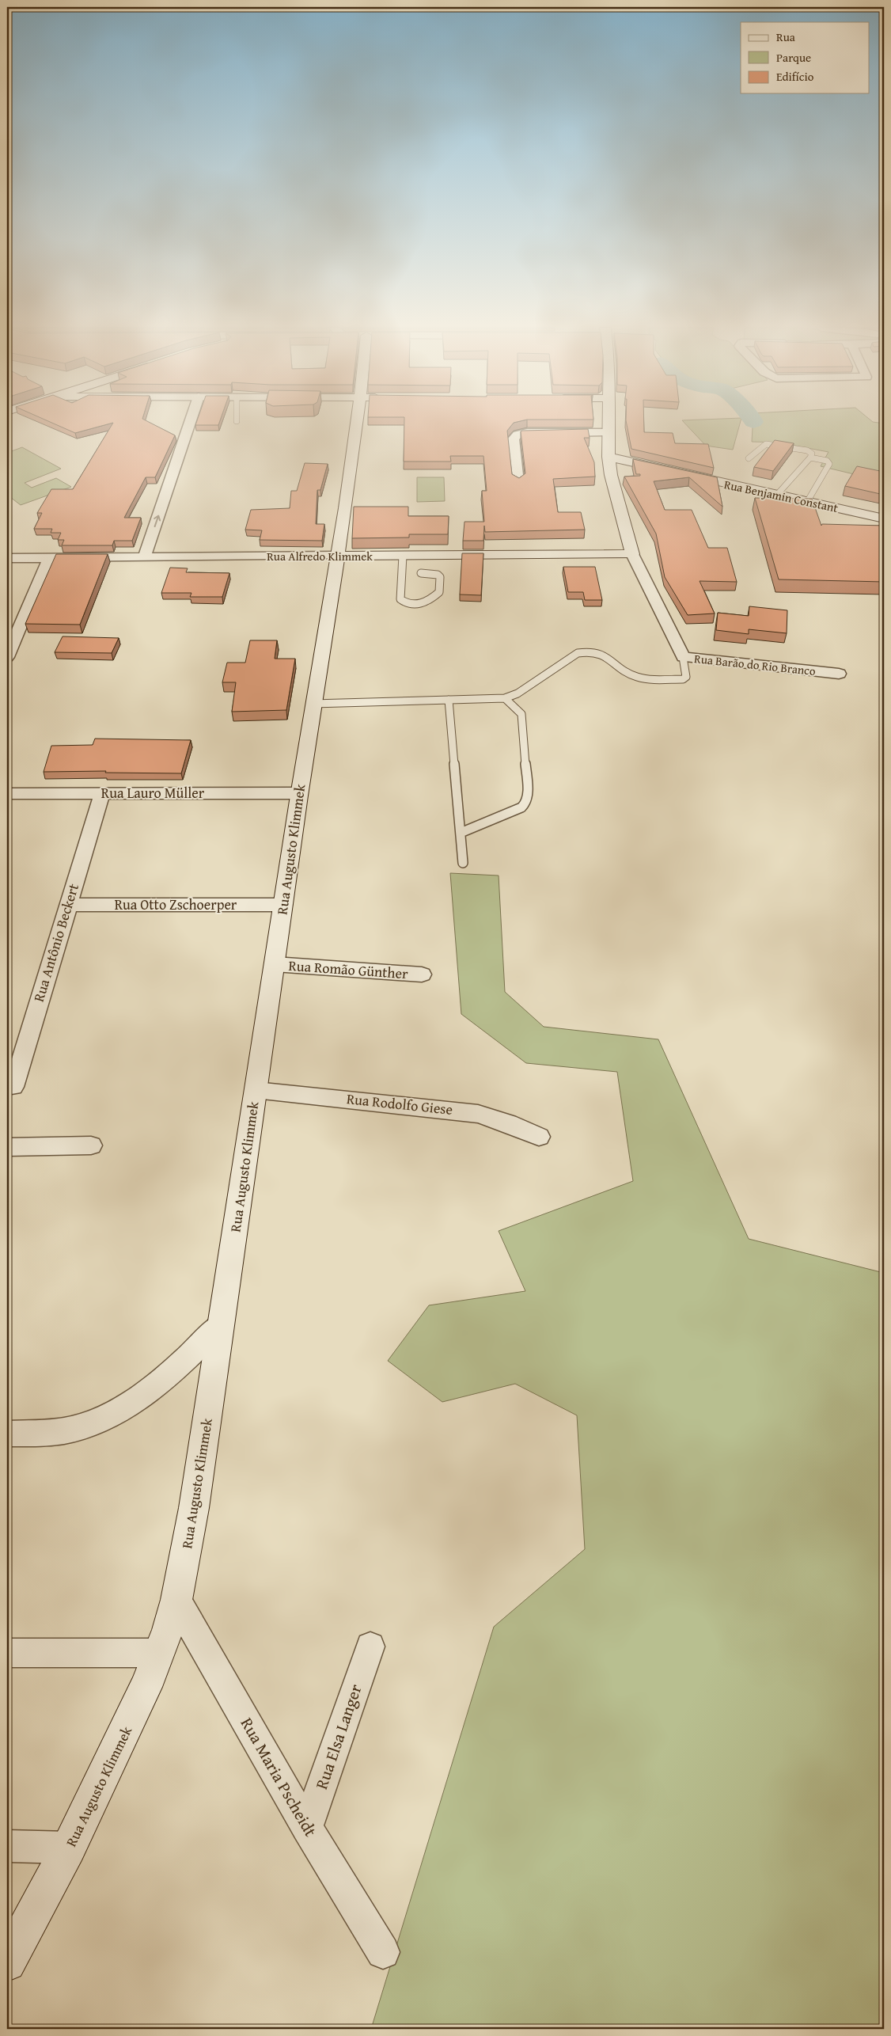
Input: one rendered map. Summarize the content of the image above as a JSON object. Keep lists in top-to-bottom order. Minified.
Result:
{"streets":{"street":["Rua Benjamin Constant","Rua Alfredo Klimmek","Rua Barão do Rio Branco","Rua Lauro Müller","Rua Augusto Klimmek","Rua Otto Zschoerper","Rua Antônio Beckert","Rua Romão Günther","Rua Rodolfo Giese","Rua Elsa Langer","Rua Maria Pscheidt"]},"crossings":[["Rua Benjamin Constant","Rua Barão do Rio Branco"],["Rua Alfredo Klimmek","Rua Barão do Rio Branco"],["Rua Alfredo Klimmek","Rua Augusto Klimmek"],["Rua Lauro Müller","Rua Augusto Klimmek"],["Rua Lauro Müller","Rua Antônio Beckert"],["Rua Augusto Klimmek","Rua Otto Zschoerper"],["Rua Augusto Klimmek","Rua Romão Günther"],["Rua Augusto Klimmek","Rua Rodolfo Giese"],["Rua Augusto Klimmek","Rua Maria Pscheidt"],["Rua Otto Zschoerper","Rua Antônio Beckert"],["Rua Elsa Langer","Rua Maria Pscheidt"]],"legend":["Rua","Parque","Edifício"]}
